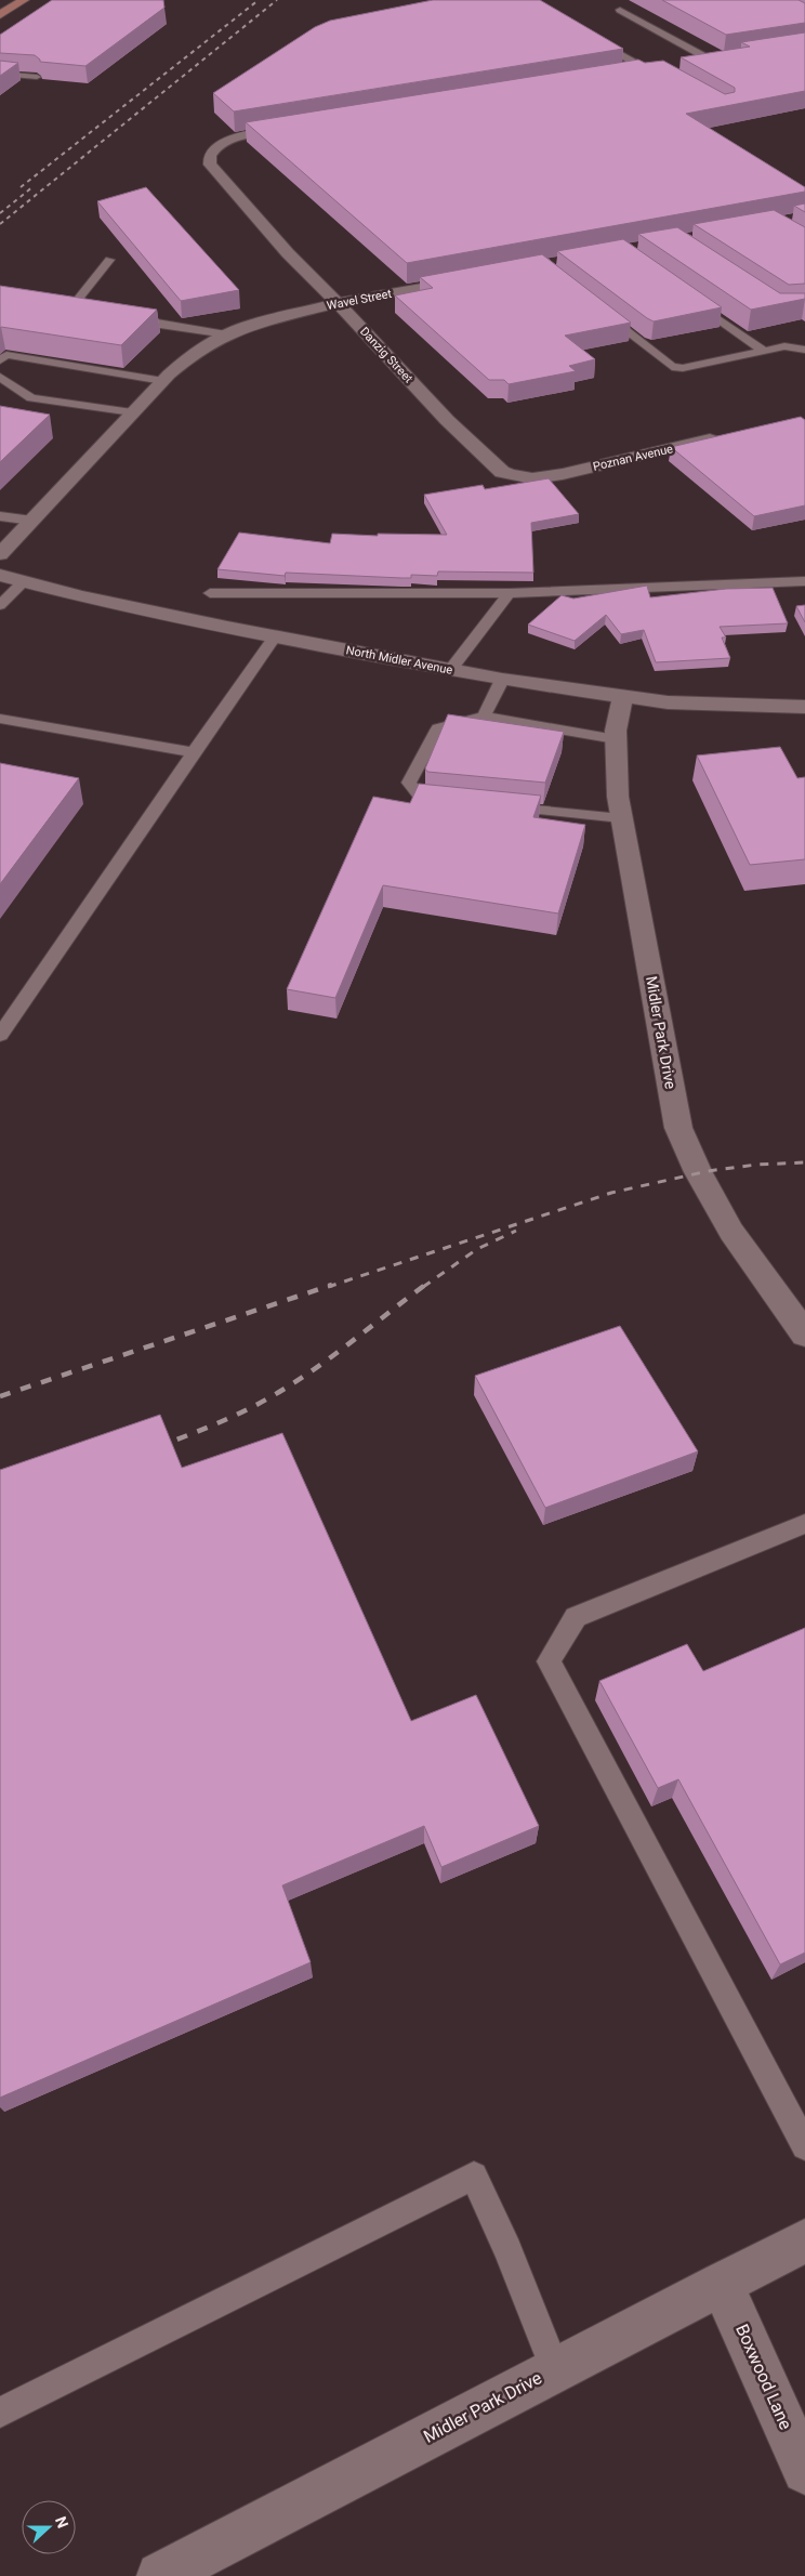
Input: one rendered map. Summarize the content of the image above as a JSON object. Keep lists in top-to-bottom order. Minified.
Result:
{"streets":{"street":["Wavel Street","Danzig Street","Poznan Avenue","North Midler Avenue","Midler Park Drive","Boxwood Lane"]},"crossings":[["Wavel Street","Danzig Street"],["Danzig Street","Poznan Avenue"],["North Midler Avenue","Midler Park Drive"],["Midler Park Drive","Boxwood Lane"]],"north":"right"}
